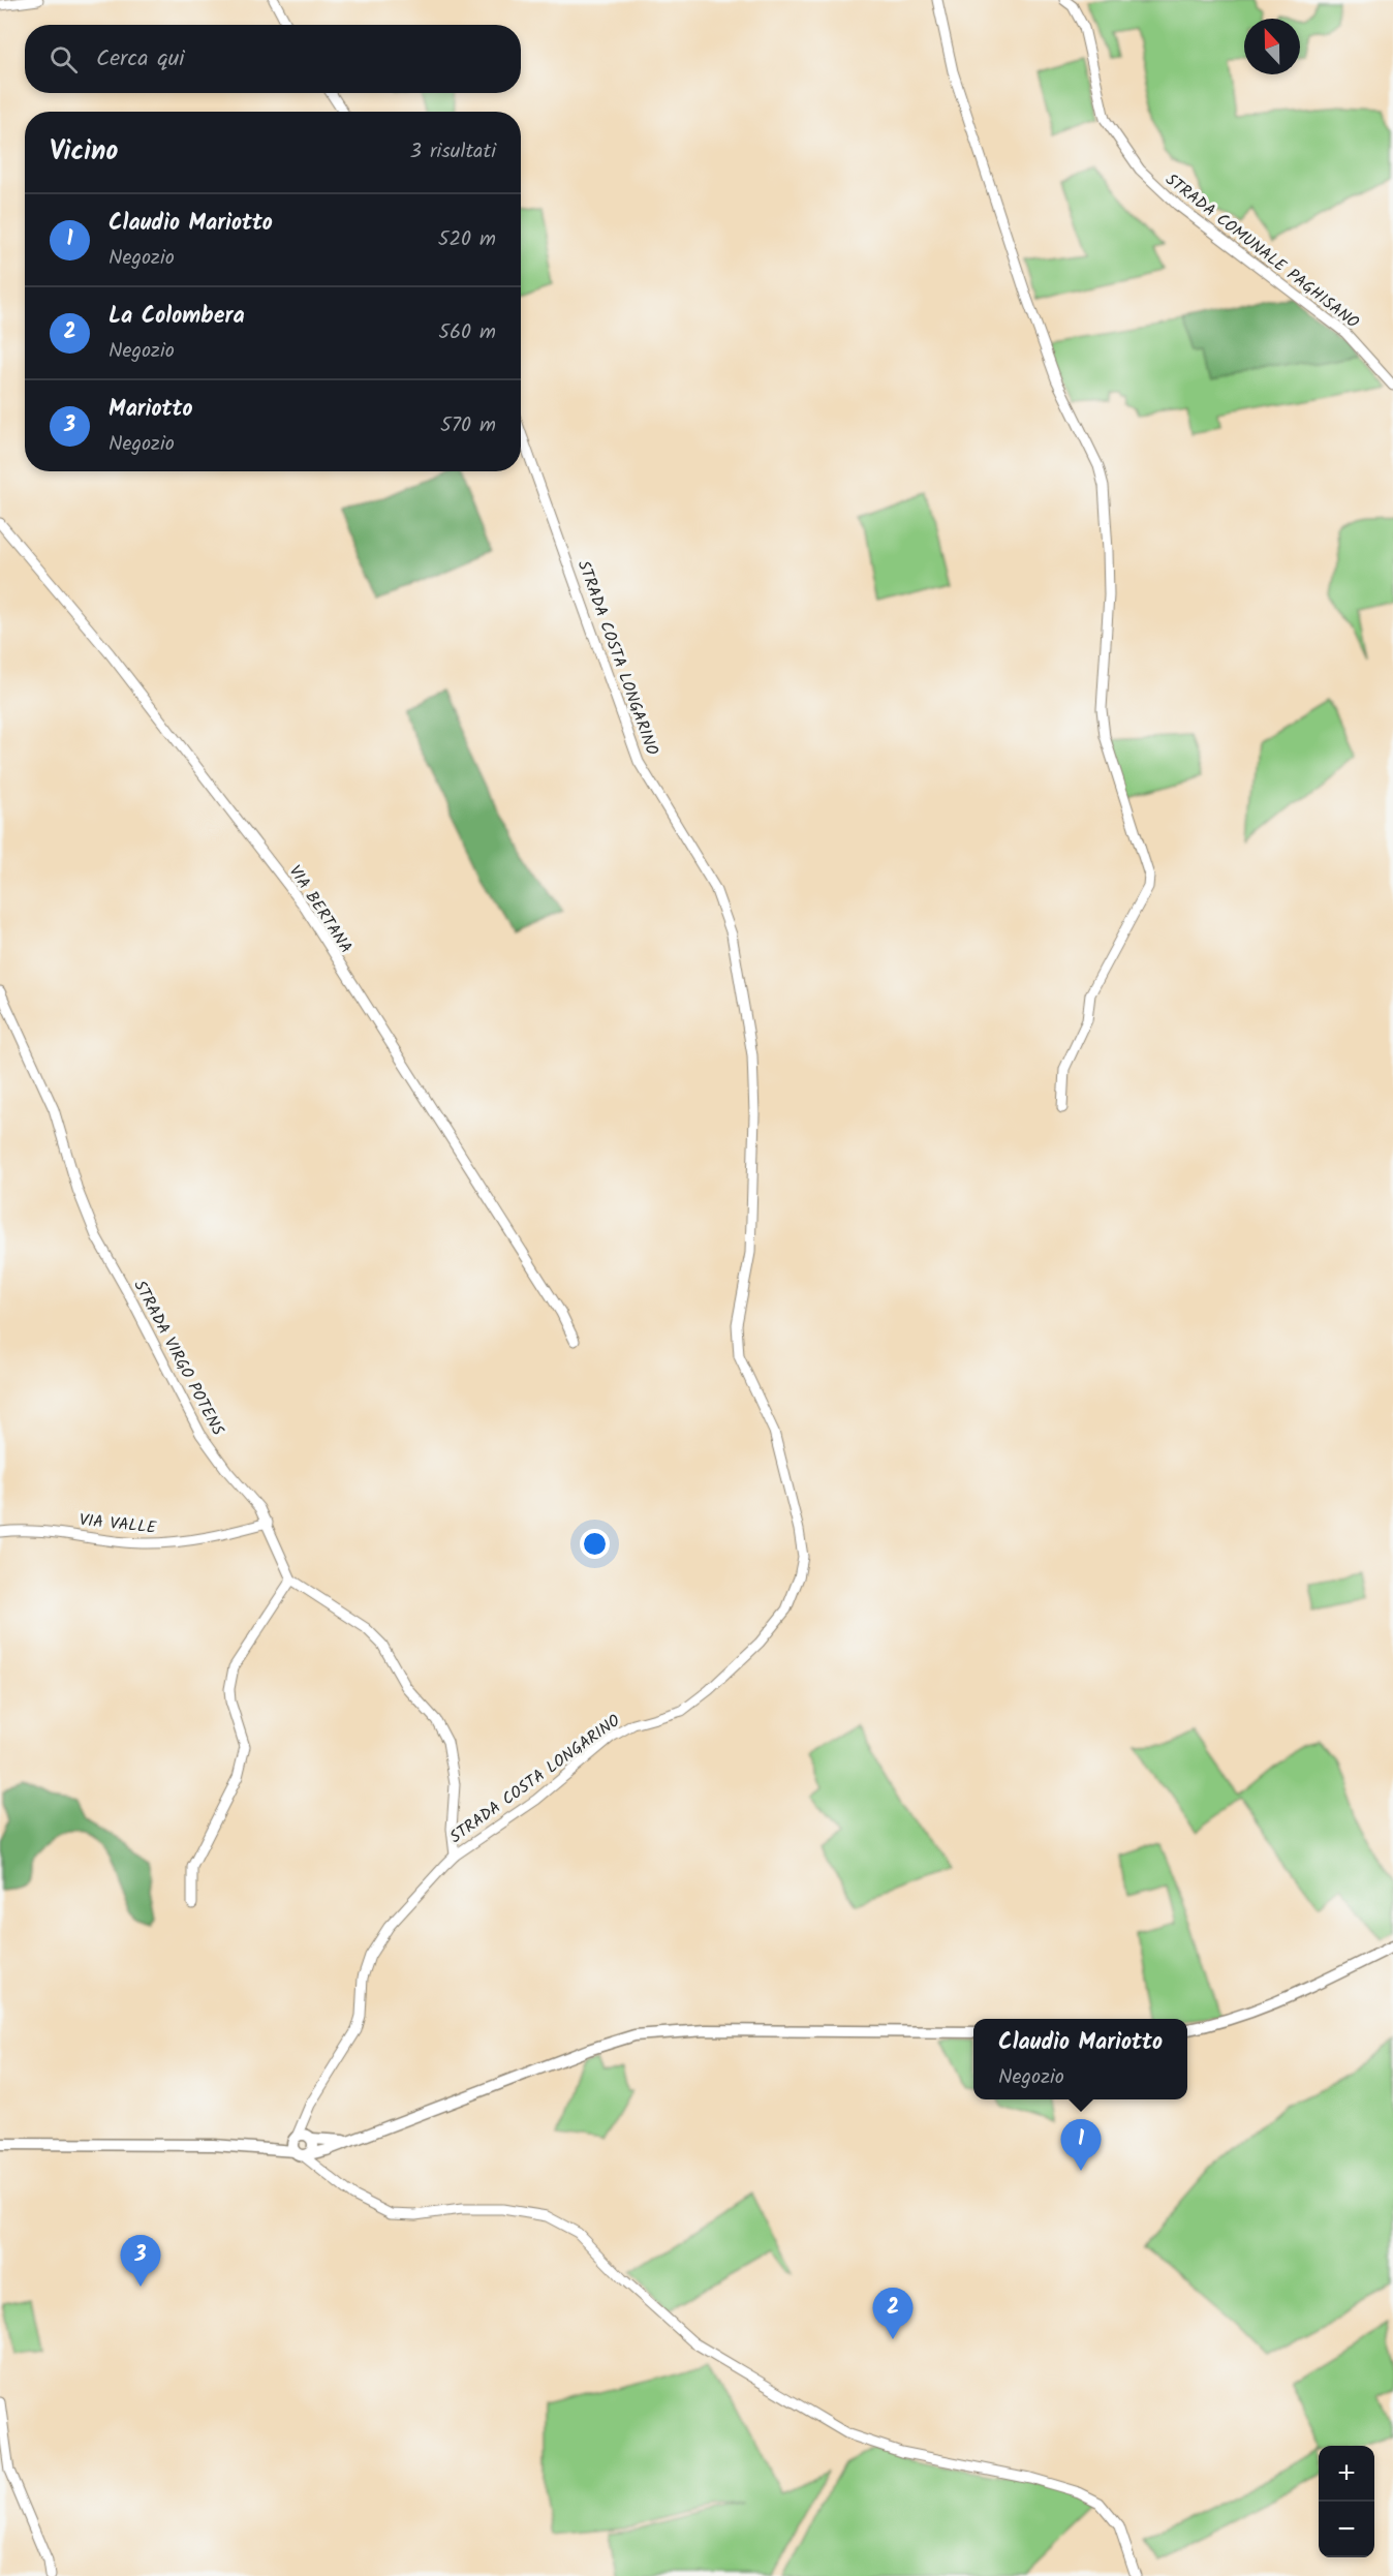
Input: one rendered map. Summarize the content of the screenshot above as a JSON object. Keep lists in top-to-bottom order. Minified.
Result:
{"streets":{"street":["STRADA COMUNALE PAGHISANO","STRADA COSTA LONGARINO","VIA BERTANA","STRADA VIRGO POTENS","VIA VALLE"]},"crossings":[["STRADA VIRGO POTENS","VIA VALLE"]],"north":"top","page":{"search":"Cerca qui","heading":["Vicino","3 risultati"],"list":[{"mark":"1","name":"Claudio Mariotto","note":"Negozio","value":"520 m"},{"mark":"2","name":"La Colombera","note":"Negozio","value":"560 m"},{"mark":"3","name":"Mariotto","note":"Negozio","value":"570 m"}],"popup":["Claudio Mariotto","Negozio"],"pins":["1","3","2"],"map_buttons":["+","−"]}}
